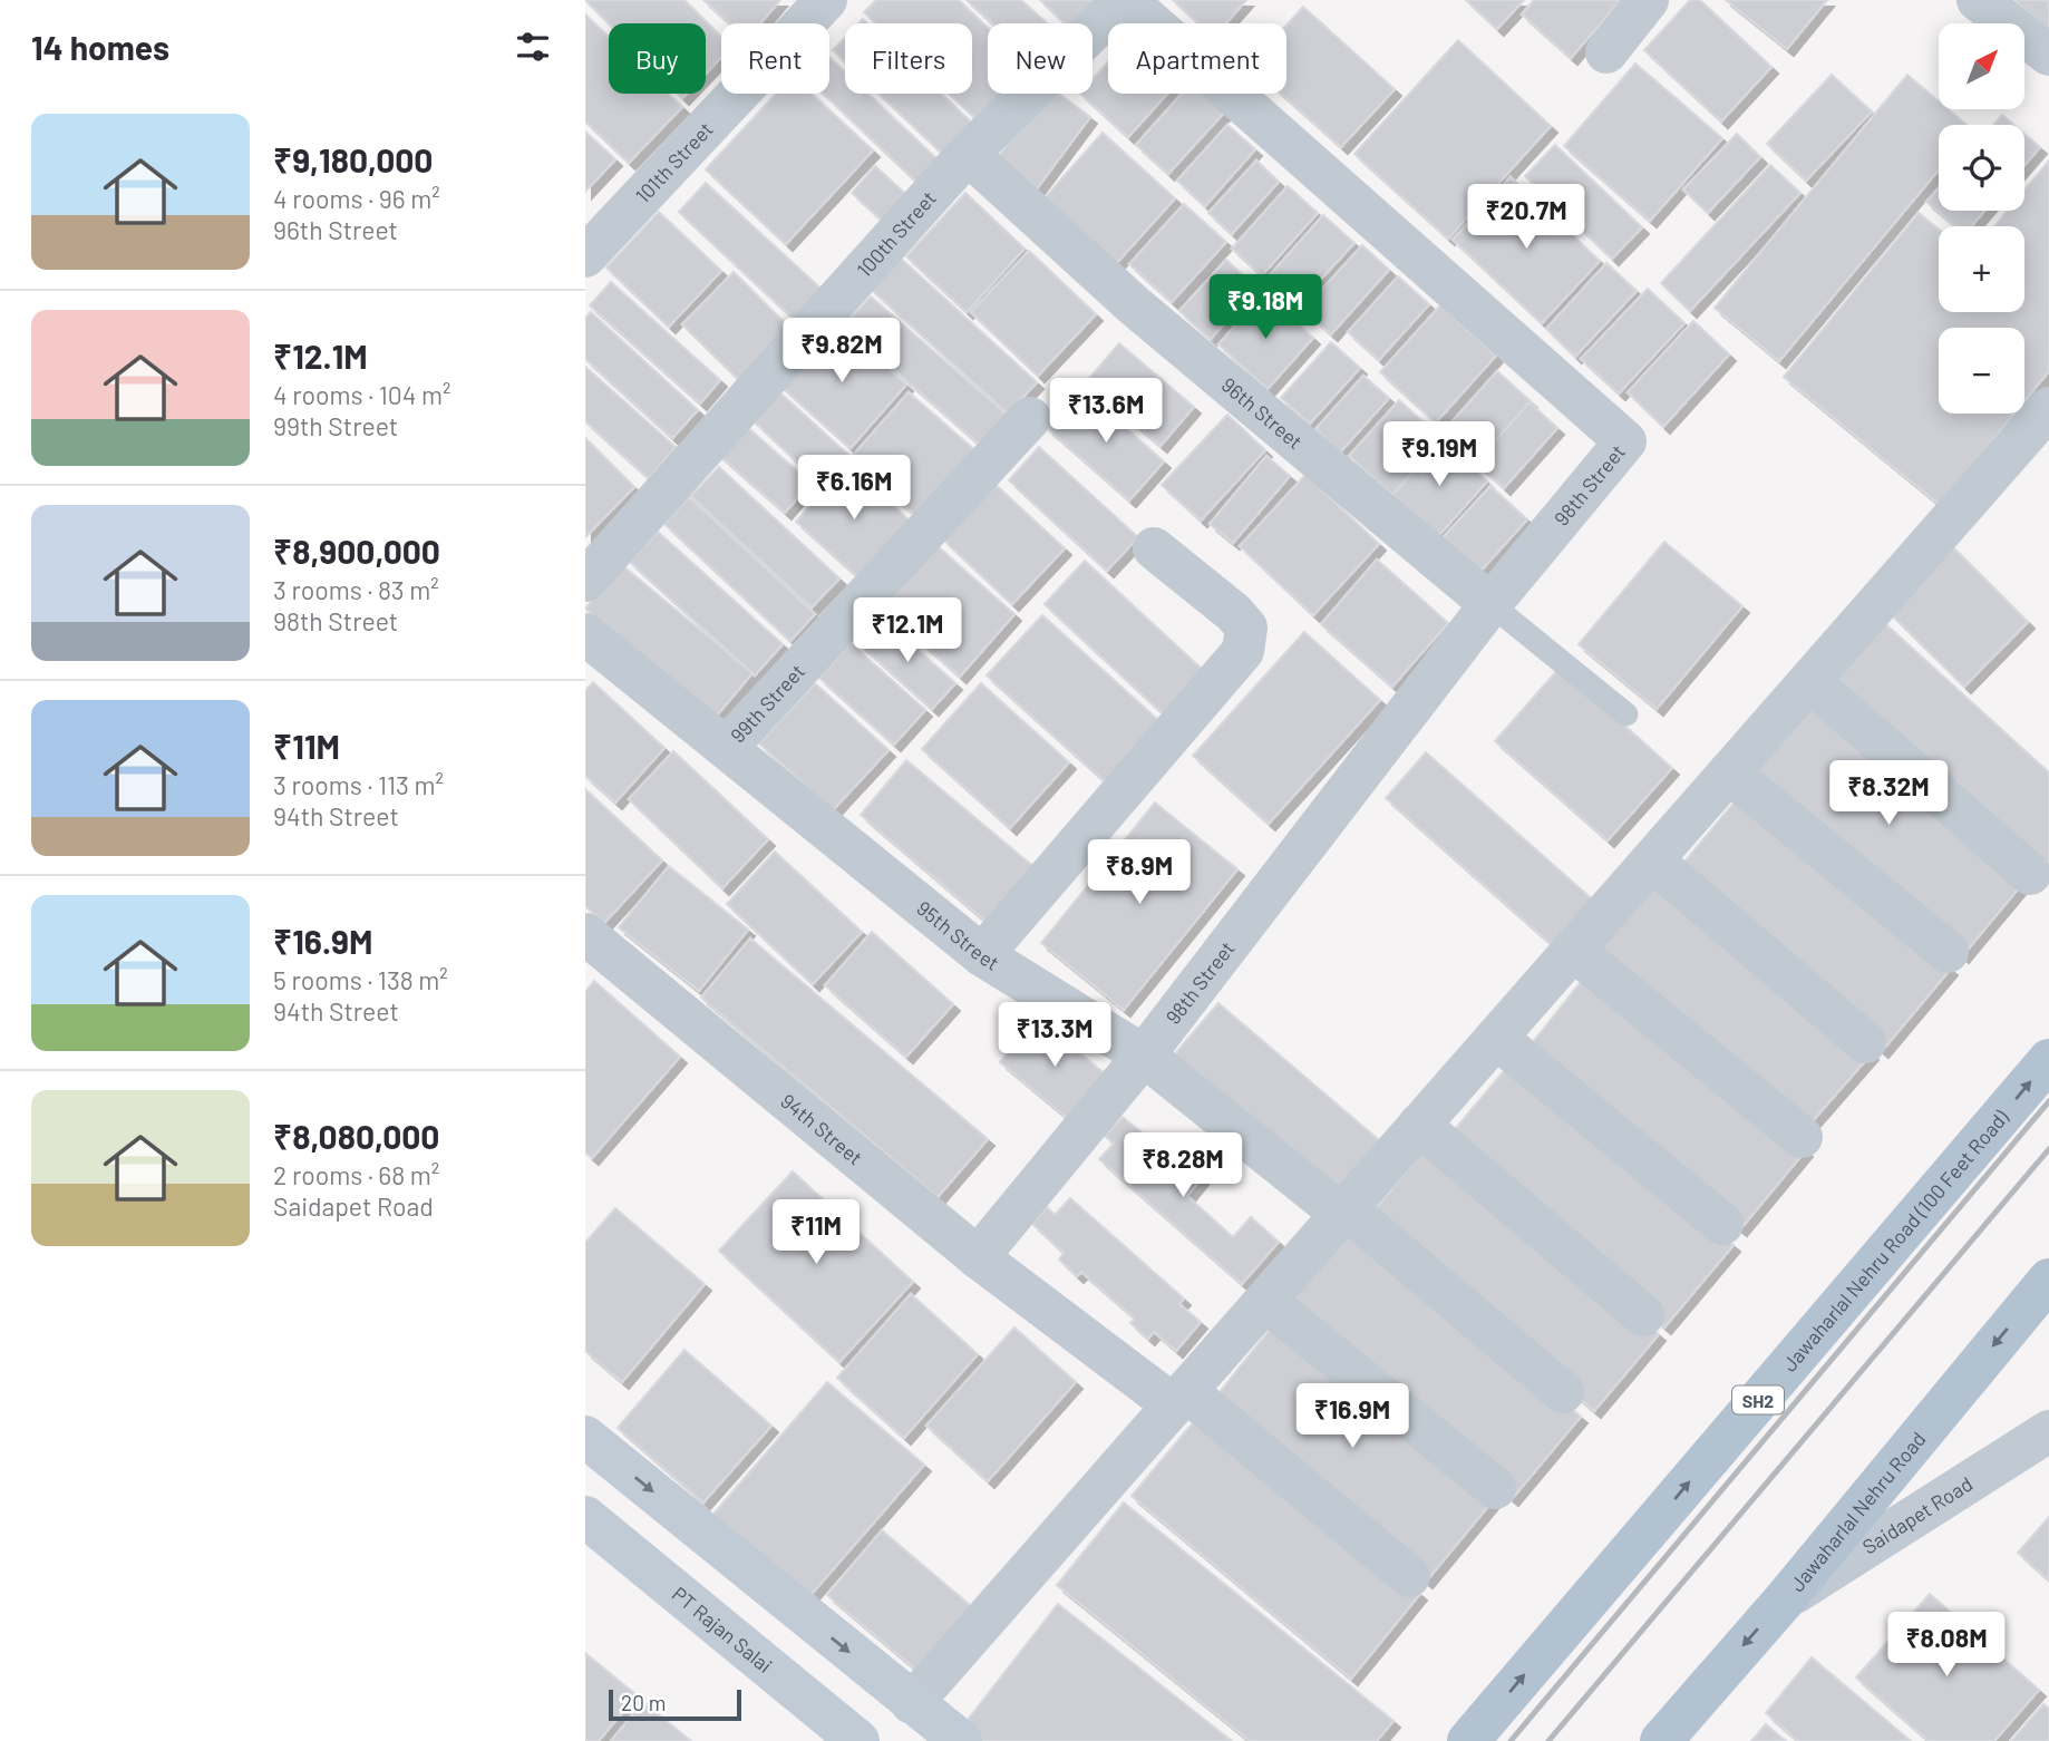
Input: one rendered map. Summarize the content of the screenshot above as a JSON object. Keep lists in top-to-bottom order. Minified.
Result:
{"streets":{"main road":["Jawaharlal Nehru Road (100 Feet Road)","SH2","Jawaharlal Nehru Road","PT Rajan Salai"],"street":["101th Street","100th Street","96th Street","98th Street","99th Street","95th Street","94th Street","Saidapet Road"]},"crossings":[["100th Street","96th Street"],["100th Street","98th Street"],["96th Street","98th Street"],["98th Street","95th Street"],["99th Street","95th Street"],["Jawaharlal Nehru Road","Saidapet Road"]],"one_way":["Jawaharlal Nehru Road (100 Feet Road)","Jawaharlal Nehru Road"],"scale_bar":"20 m","north":"top right","page":{"heading":"14 homes","map_buttons":["+","−"],"chip":["Buy","Rent","Filters","New","Apartment"],"list":[{"name":"₹9,180,000","note":"4 rooms · 96 m² · 96th Street"},{"name":"₹12.1M","note":"4 rooms · 104 m² · 99th Street"},{"name":"₹8,900,000","note":"3 rooms · 83 m² · 98th Street"},{"name":"₹11M","note":"3 rooms · 113 m² · 94th Street"},{"name":"₹16.9M","note":"5 rooms · 138 m² · 94th Street"},{"name":"₹8,080,000","note":"2 rooms · 68 m² · Saidapet Road"}],"price":["₹20.7M","₹9.18M","₹9.82M","₹13.6M","₹9.19M","₹6.16M","₹12.1M","₹8.32M","₹8.9M","₹13.3M","₹8.28M","₹11M","₹16.9M","₹8.08M"],"scale":"20 m"}}
